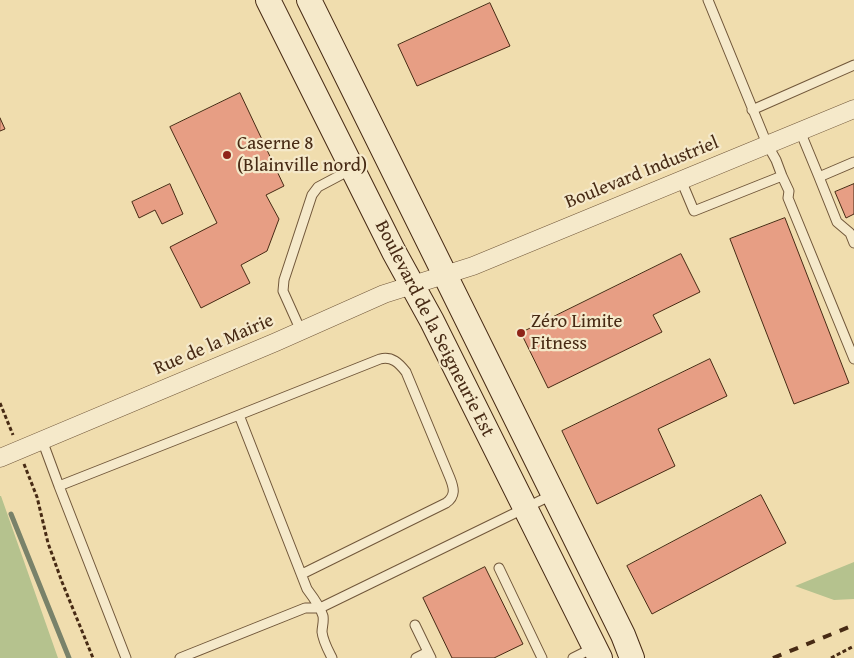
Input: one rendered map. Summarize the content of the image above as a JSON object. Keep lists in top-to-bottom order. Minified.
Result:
{"streets":{"main road":["Boulevard de la Seigneurie Est"],"street":["Boulevard Industriel","Rue de la Mairie"]},"crossings":[["Boulevard Industriel","Boulevard de la Seigneurie Est"],["Boulevard Industriel","Rue de la Mairie"],["Boulevard de la Seigneurie Est","Rue de la Mairie"]],"places":["Caserne 8 (Blainville nord)","Zéro Limite Fitness"]}
